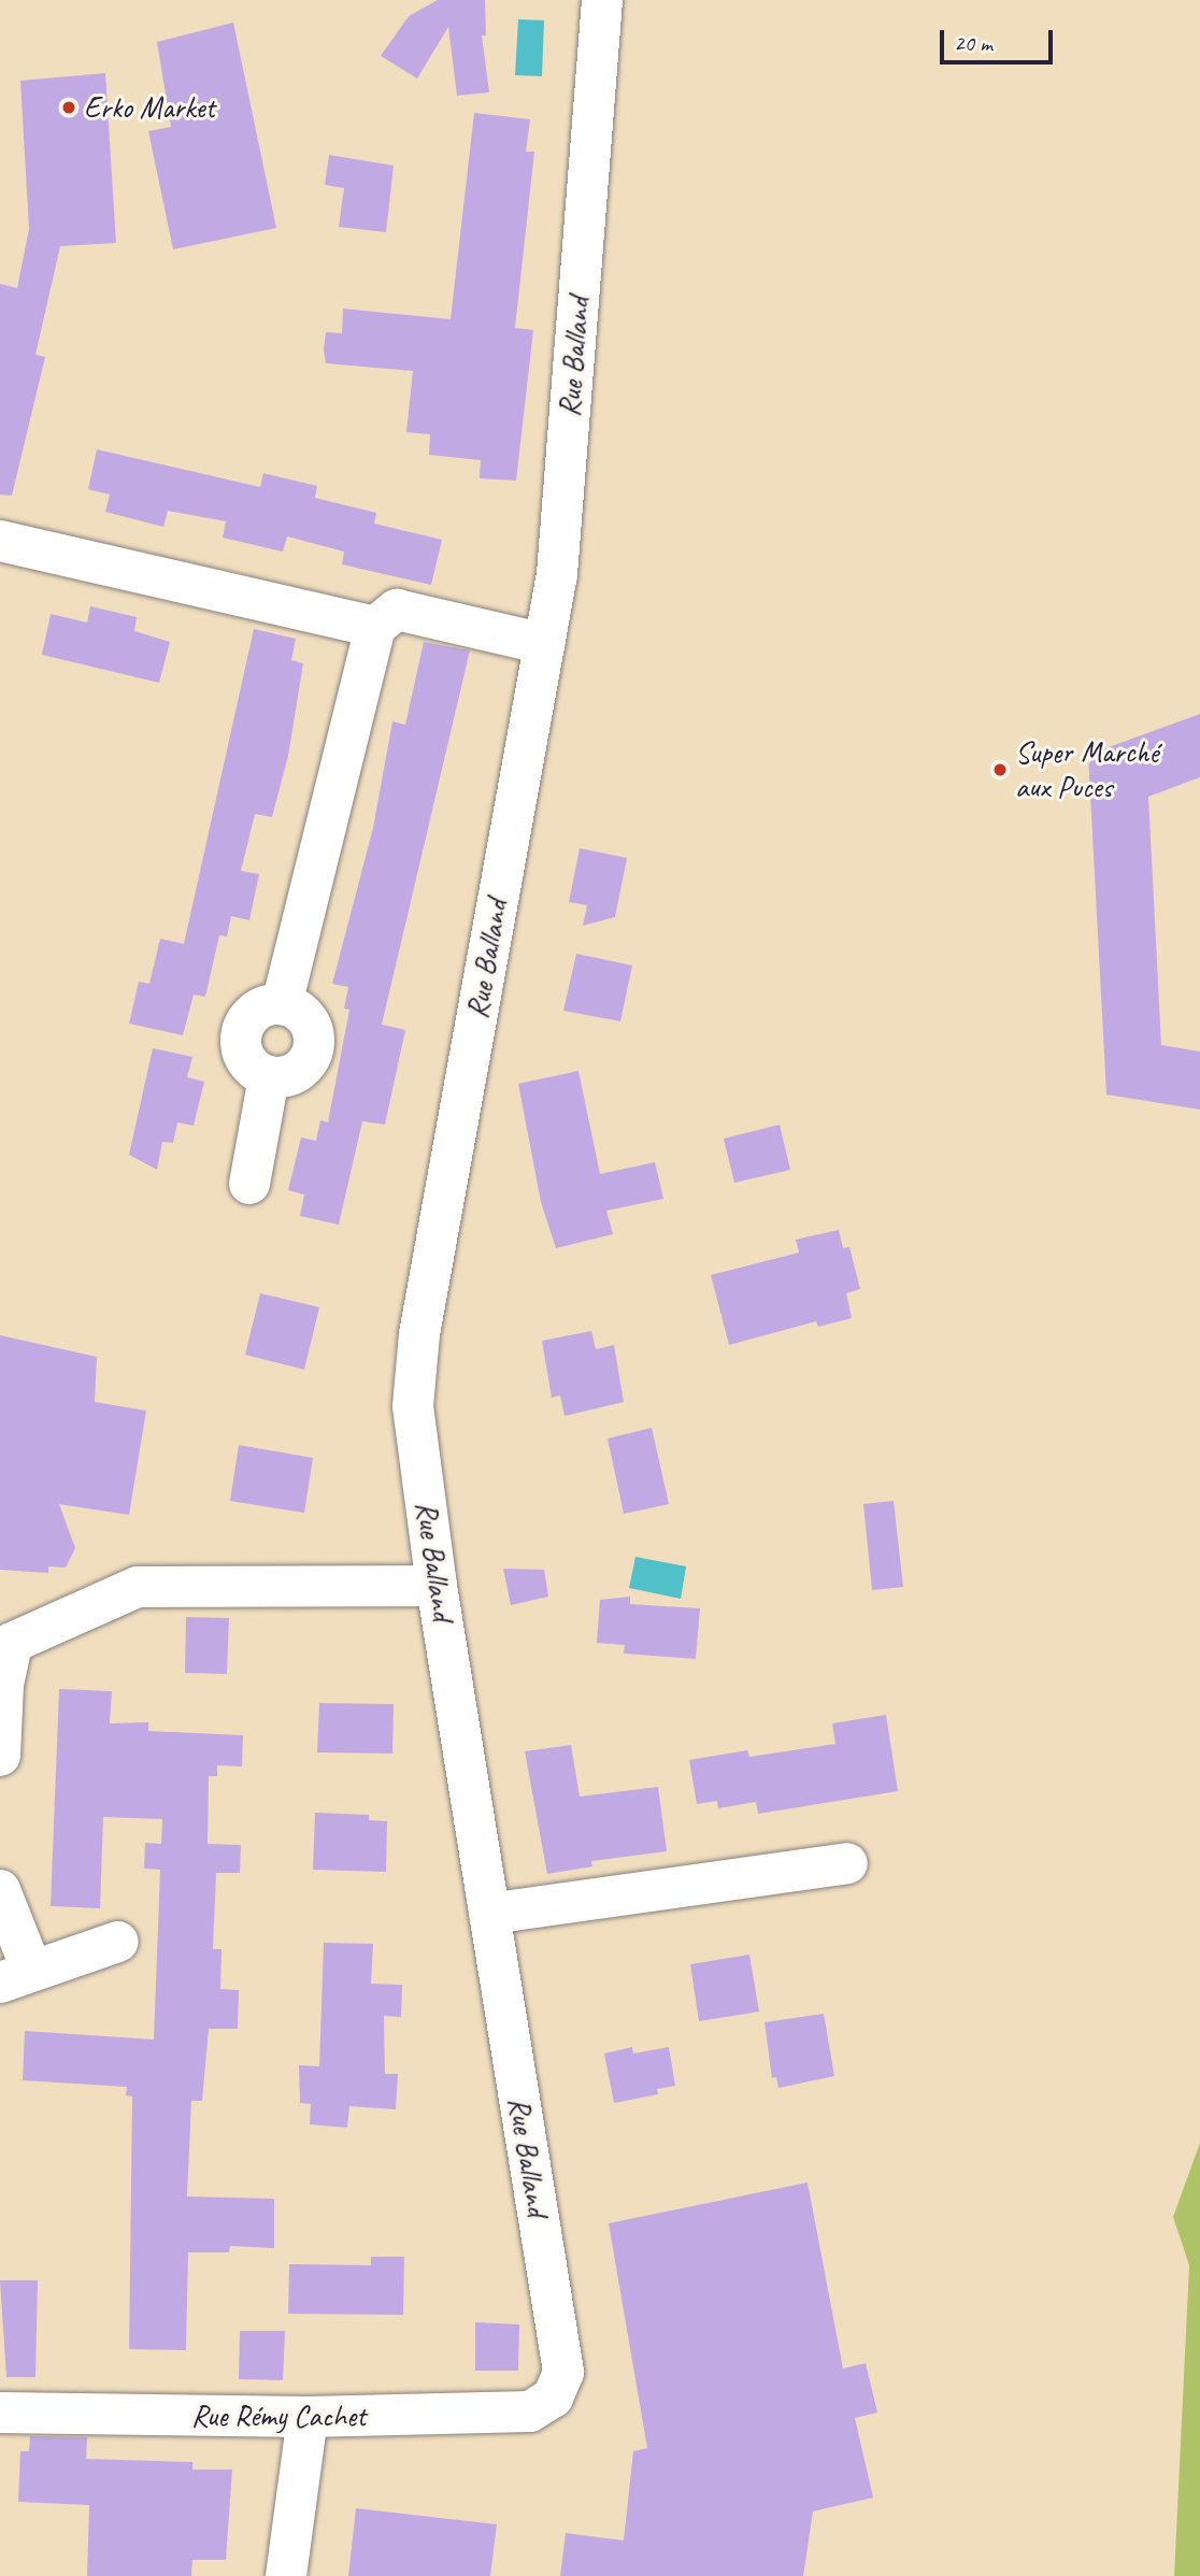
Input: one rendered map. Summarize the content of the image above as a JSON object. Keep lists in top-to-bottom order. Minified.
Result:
{"streets":{"street":["Rue Balland","Rue Rémy Cachet"]},"crossings":[["Rue Balland","Rue Rémy Cachet"]],"places":["Erko Market","Super Marché aux Puces"],"scale_bar":"20 m"}
